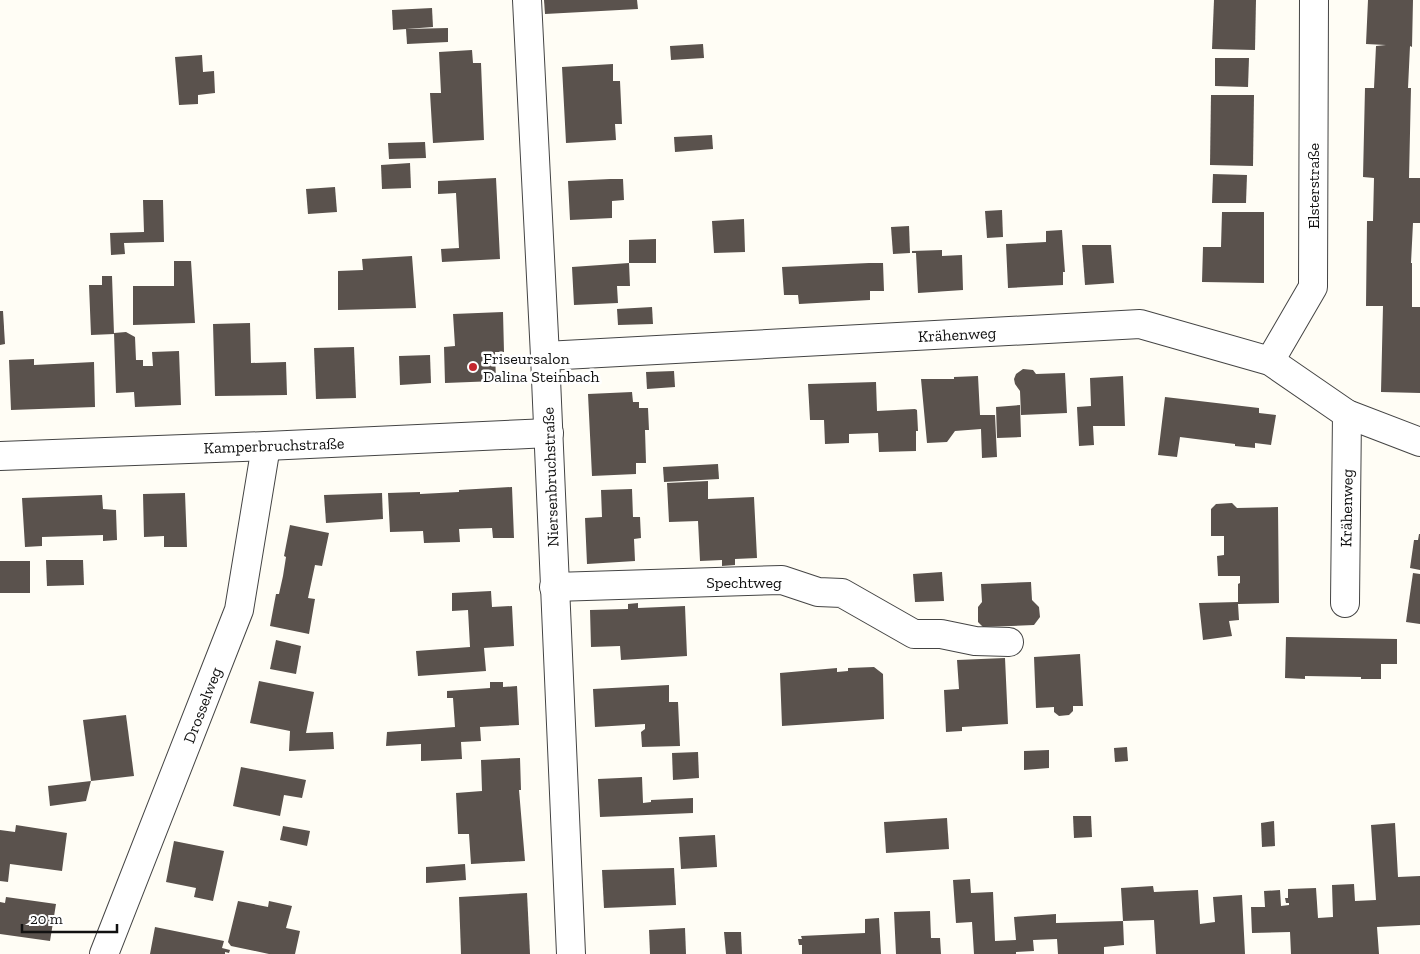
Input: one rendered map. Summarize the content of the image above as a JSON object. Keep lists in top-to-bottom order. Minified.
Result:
{"streets":{"street":["Elsterstraße","Krähenweg","Kamperbruchstraße","Niersenbruchstraße","Spechtweg","Drosselweg"]},"crossings":[["Elsterstraße","Krähenweg"],["Krähenweg","Niersenbruchstraße"],["Kamperbruchstraße","Niersenbruchstraße"],["Kamperbruchstraße","Drosselweg"],["Niersenbruchstraße","Spechtweg"]],"places":["Friseursalon Dalina Steinbach"],"scale_bar":"20 m"}
